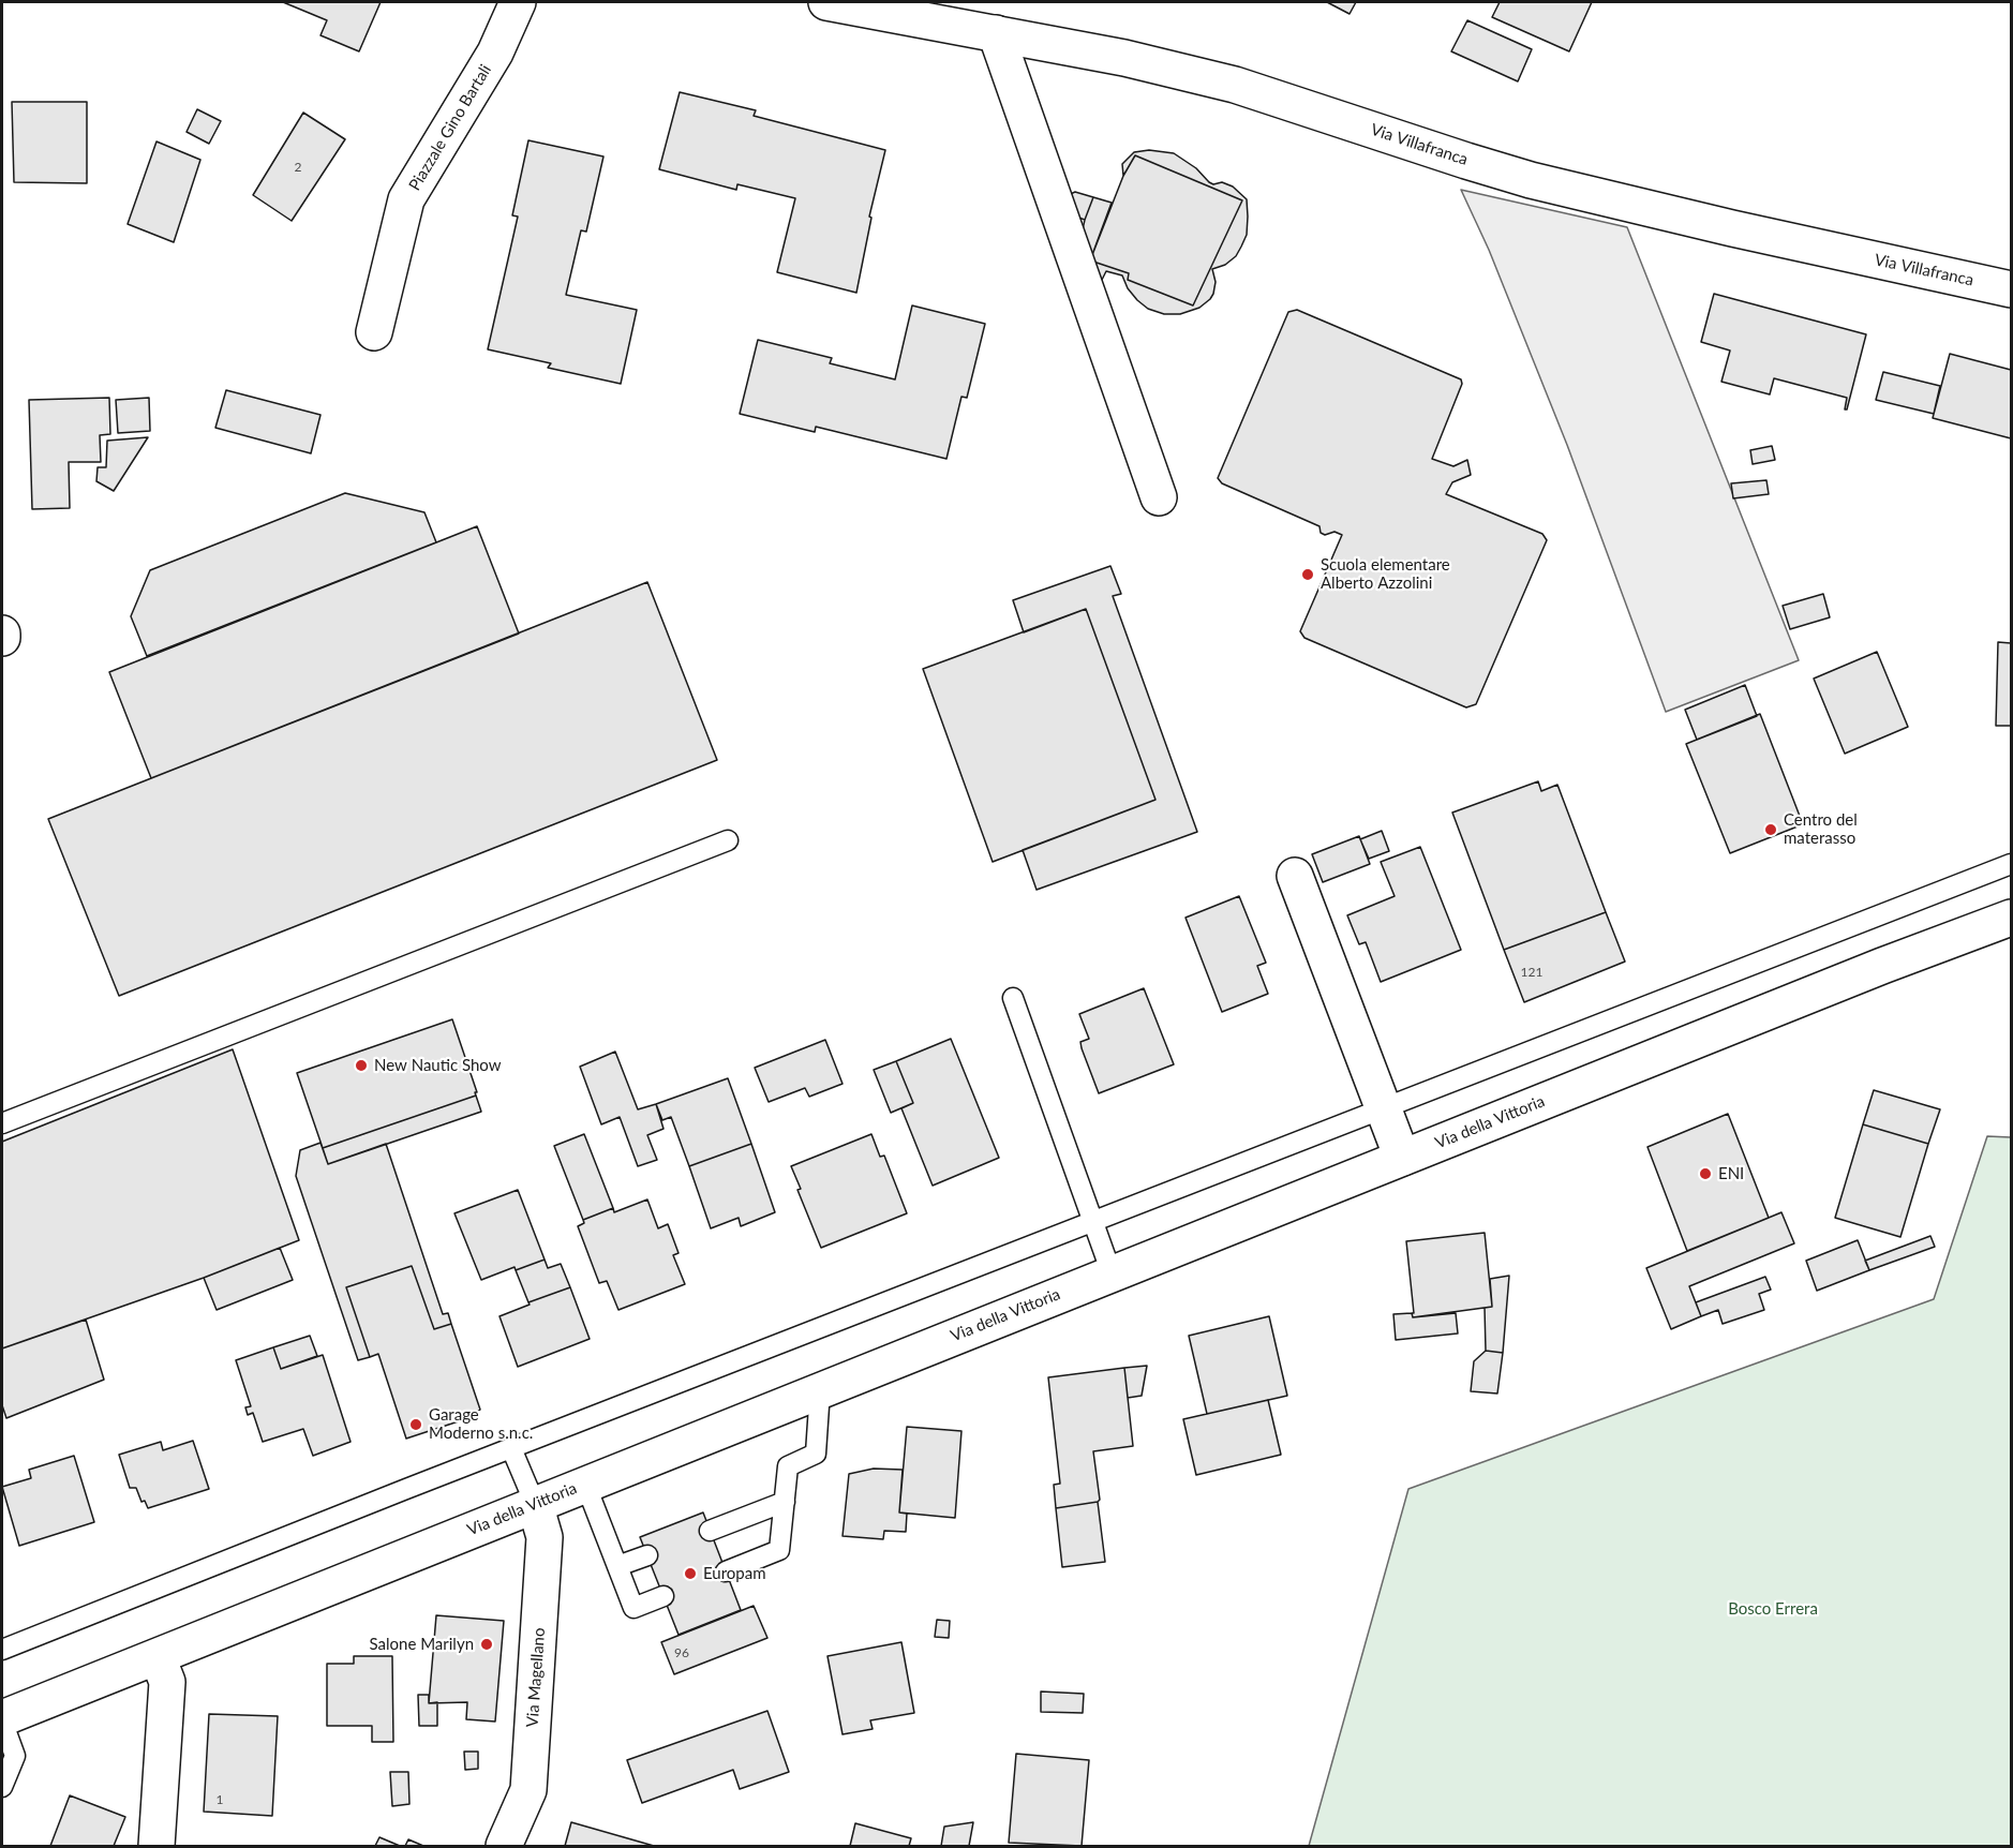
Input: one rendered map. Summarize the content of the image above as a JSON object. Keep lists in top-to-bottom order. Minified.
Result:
{"streets":{"street":["Piazzale Gino Bartali","Via Villafranca","Via della Vittoria","Via Magellano"]},"crossings":[["Via della Vittoria","Via Magellano"]],"parks":["Bosco Errera"],"places":["Scuola elementare Alberto Azzolini","Centro del materasso","New Nautic Show","ENI","Garage Moderno s.n.c.","Europam","Salone Marilyn"],"house_numbers":["2","121","96","1"]}
